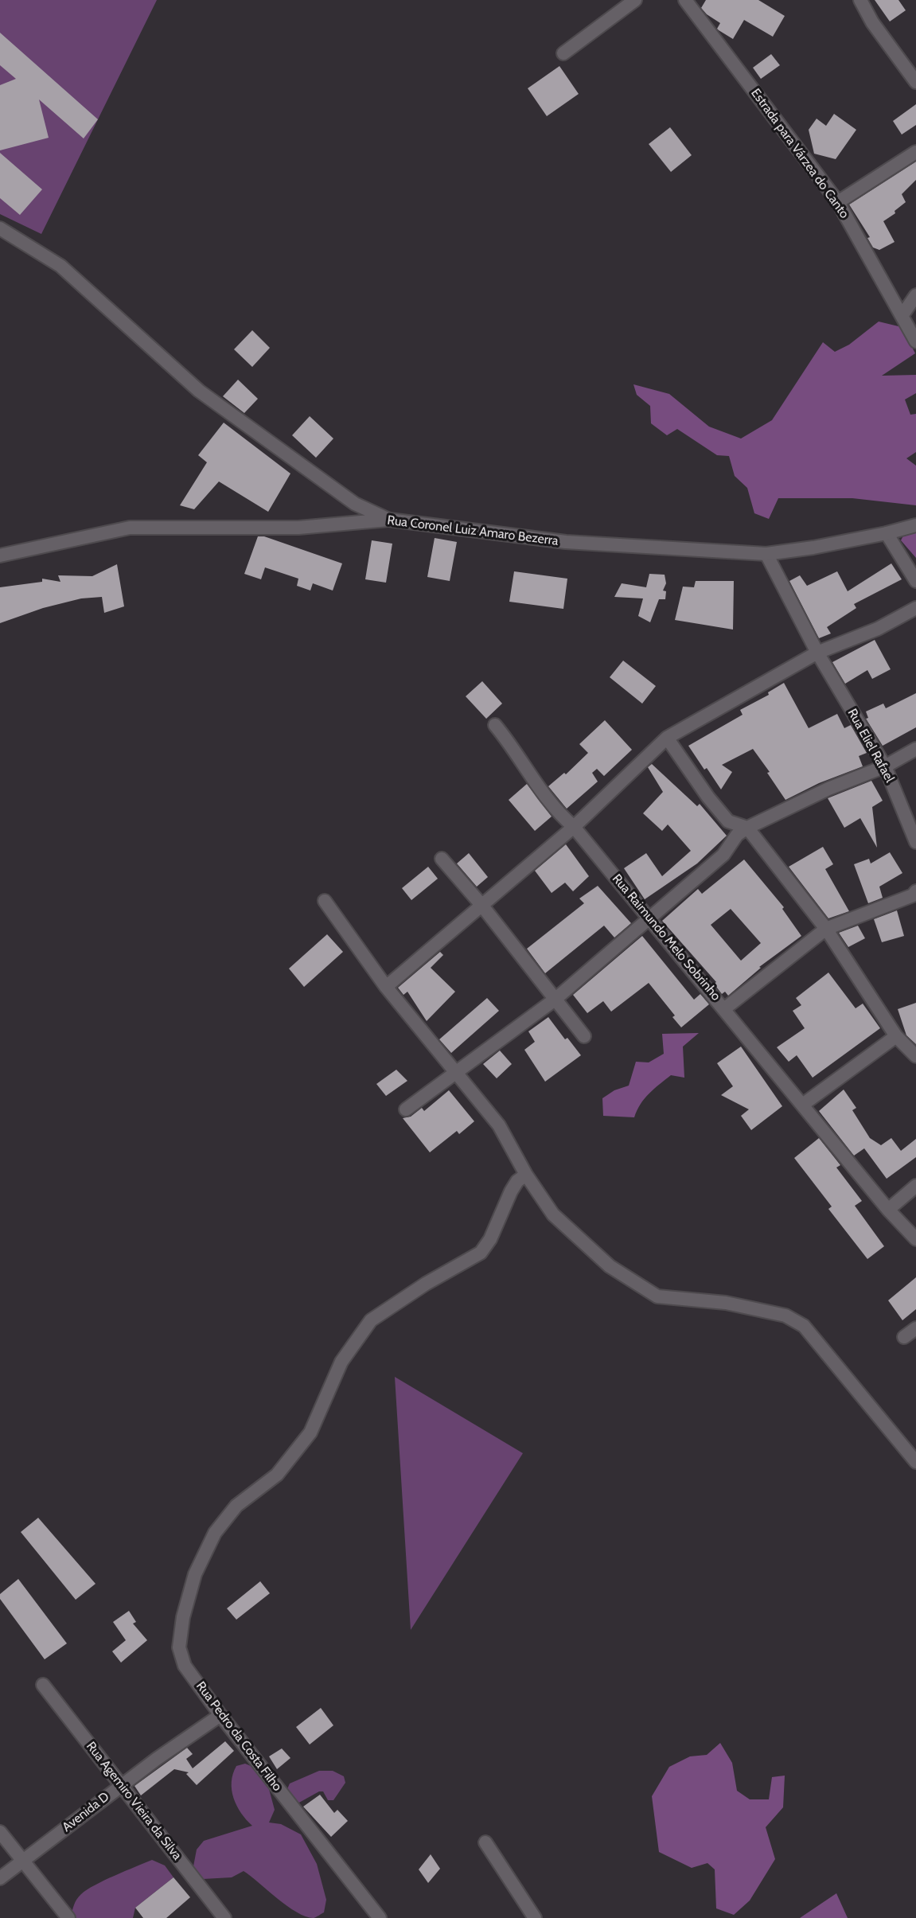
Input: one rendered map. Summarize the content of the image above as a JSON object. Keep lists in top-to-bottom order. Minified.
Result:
{"streets":{"street":["Estrada para Várzea do Canto","Rua Coronel Luiz Amaro Bezerra","Rua Eliel Rafael","Rua Raimundo Melo Sobrinho","Rua Pedro da Costa Filho","Rua Agemiro Vieira da Silva","Avenida D"]},"crossings":[["Rua Coronel Luiz Amaro Bezerra","Rua Eliel Rafael"],["Rua Pedro da Costa Filho","Avenida D"],["Rua Agemiro Vieira da Silva","Avenida D"]]}
